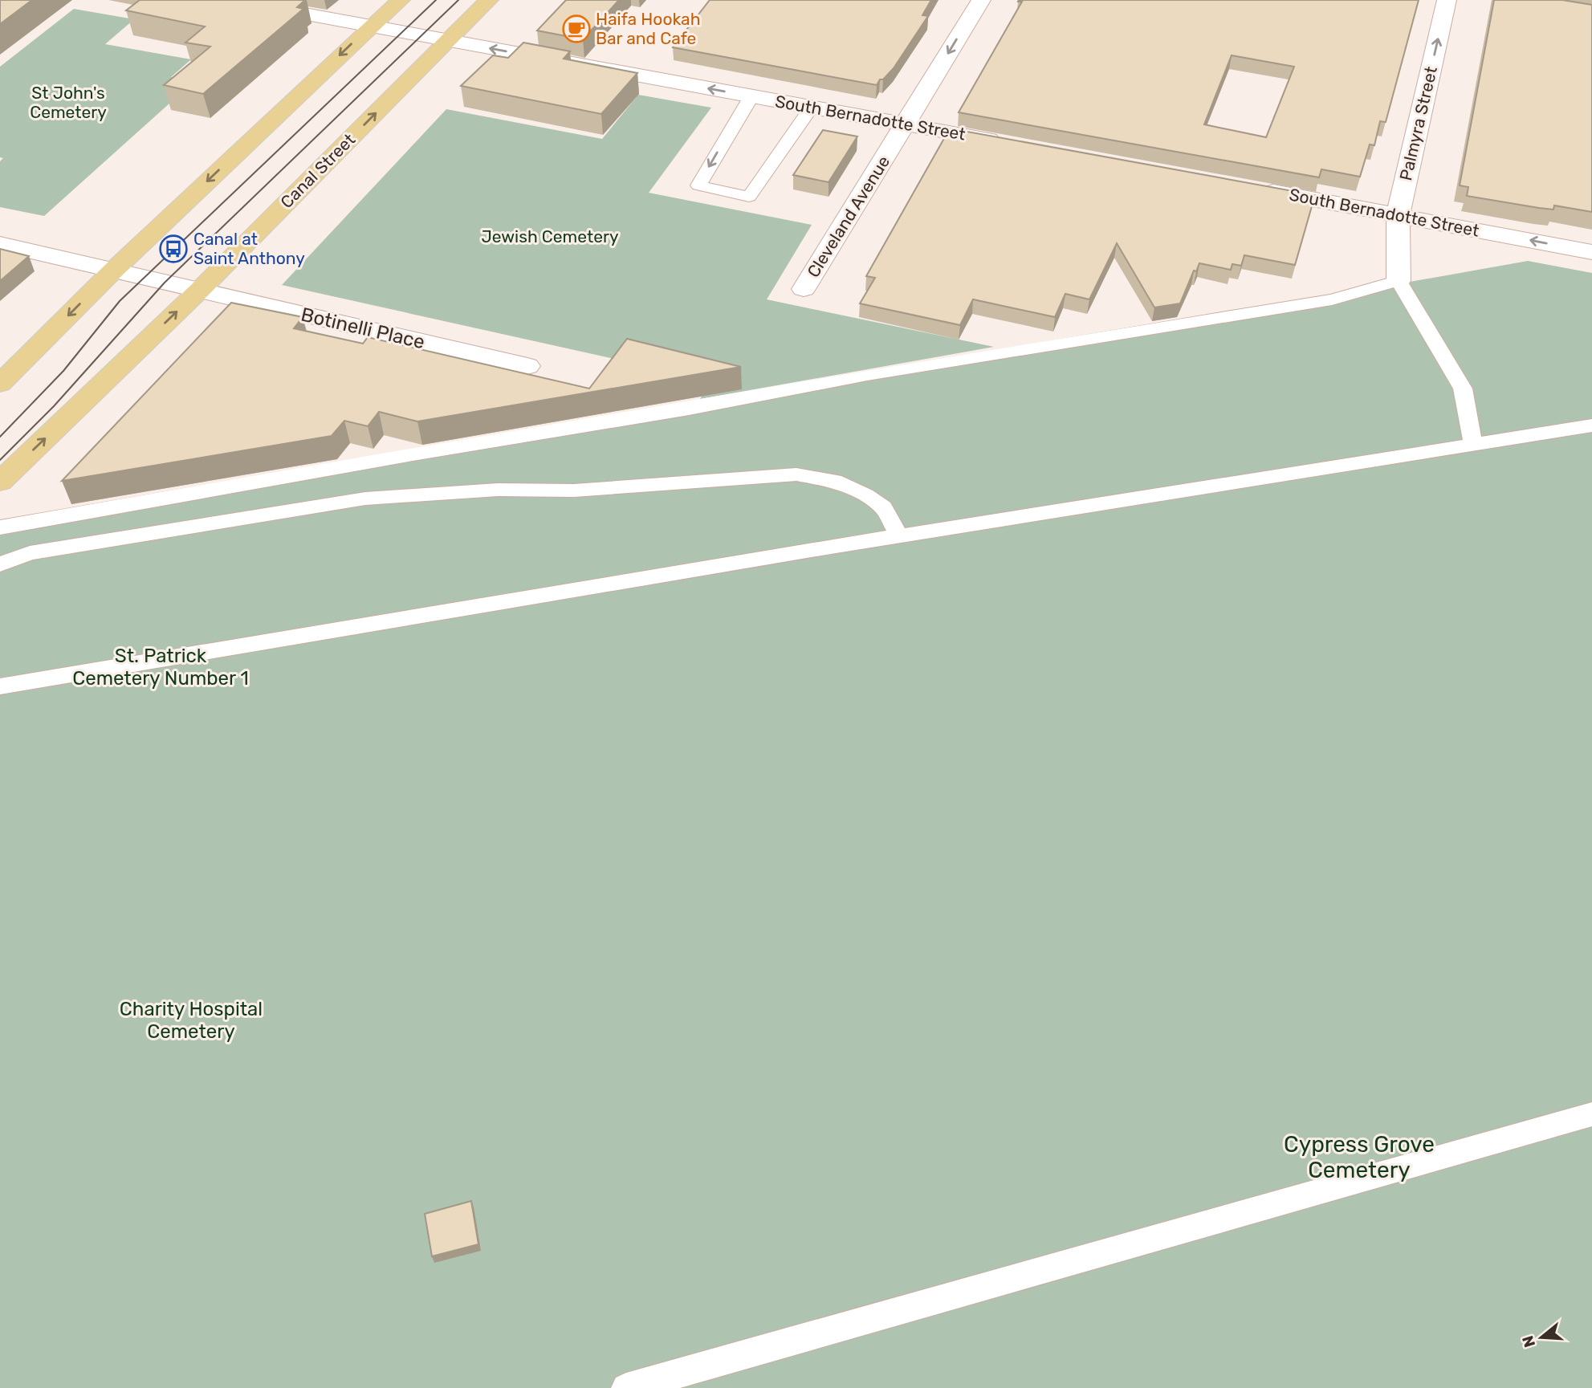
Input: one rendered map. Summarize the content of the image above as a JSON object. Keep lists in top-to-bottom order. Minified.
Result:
{"streets":{"main road":["Canal Street"],"street":["South Bernadotte Street","Palmyra Street","Cleveland Avenue","Botinelli Place"]},"crossings":[["South Bernadotte Street","Palmyra Street"],["South Bernadotte Street","Canal Street"],["South Bernadotte Street","Cleveland Avenue"],["Canal Street","Botinelli Place"]],"one_way":["South Bernadotte Street","Palmyra Street","Cleveland Avenue"],"parks":["St John's Cemetery","Jewish Cemetery","St. Patrick Cemetery Number 1","Charity Hospital Cemetery","Cypress Grove Cemetery"],"places":{"cafe":["Haifa Hookah Bar and Cafe"],"bus stop":["Canal at Saint Anthony"]},"north":"left"}
